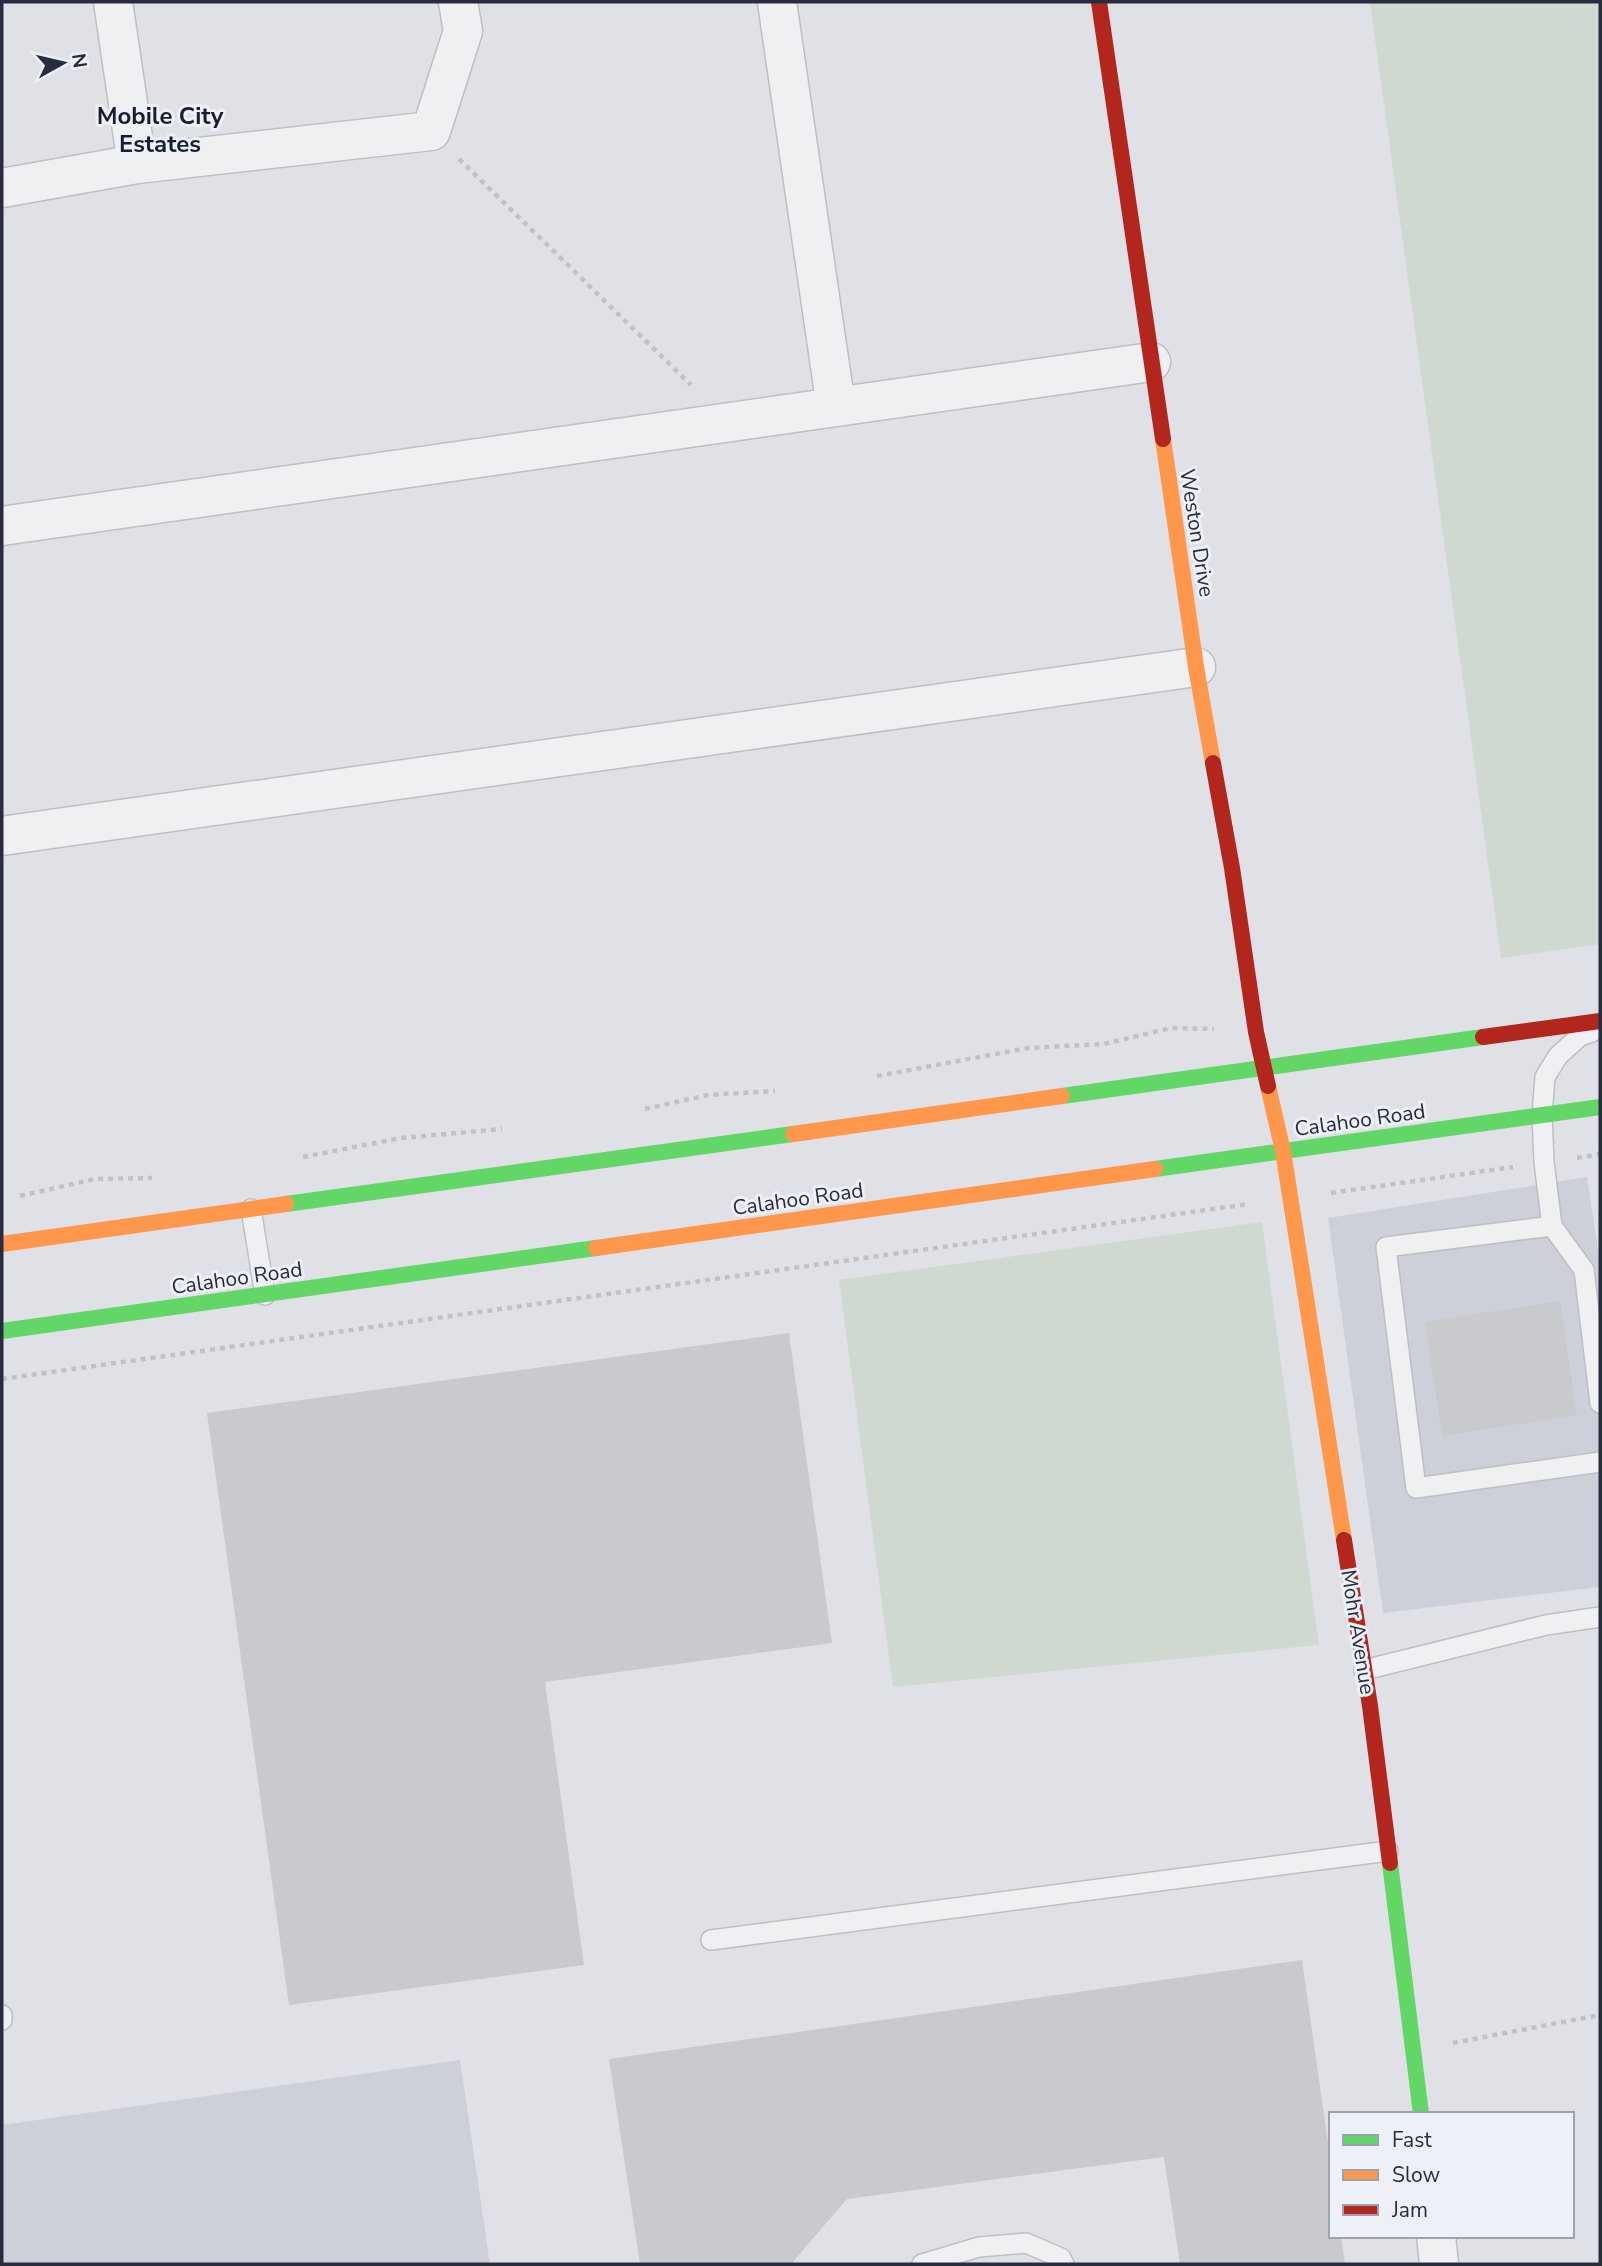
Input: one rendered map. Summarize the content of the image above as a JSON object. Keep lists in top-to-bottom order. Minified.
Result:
{"streets":{"main road":["Weston Drive","Calahoo Road","Mohr Avenue"]},"crossings":[["Weston Drive","Calahoo Road"],["Weston Drive","Mohr Avenue"],["Calahoo Road","Mohr Avenue"]],"districts":["Mobile City Estates"],"legend":["Fast","Slow","Jam"],"north":"right"}
